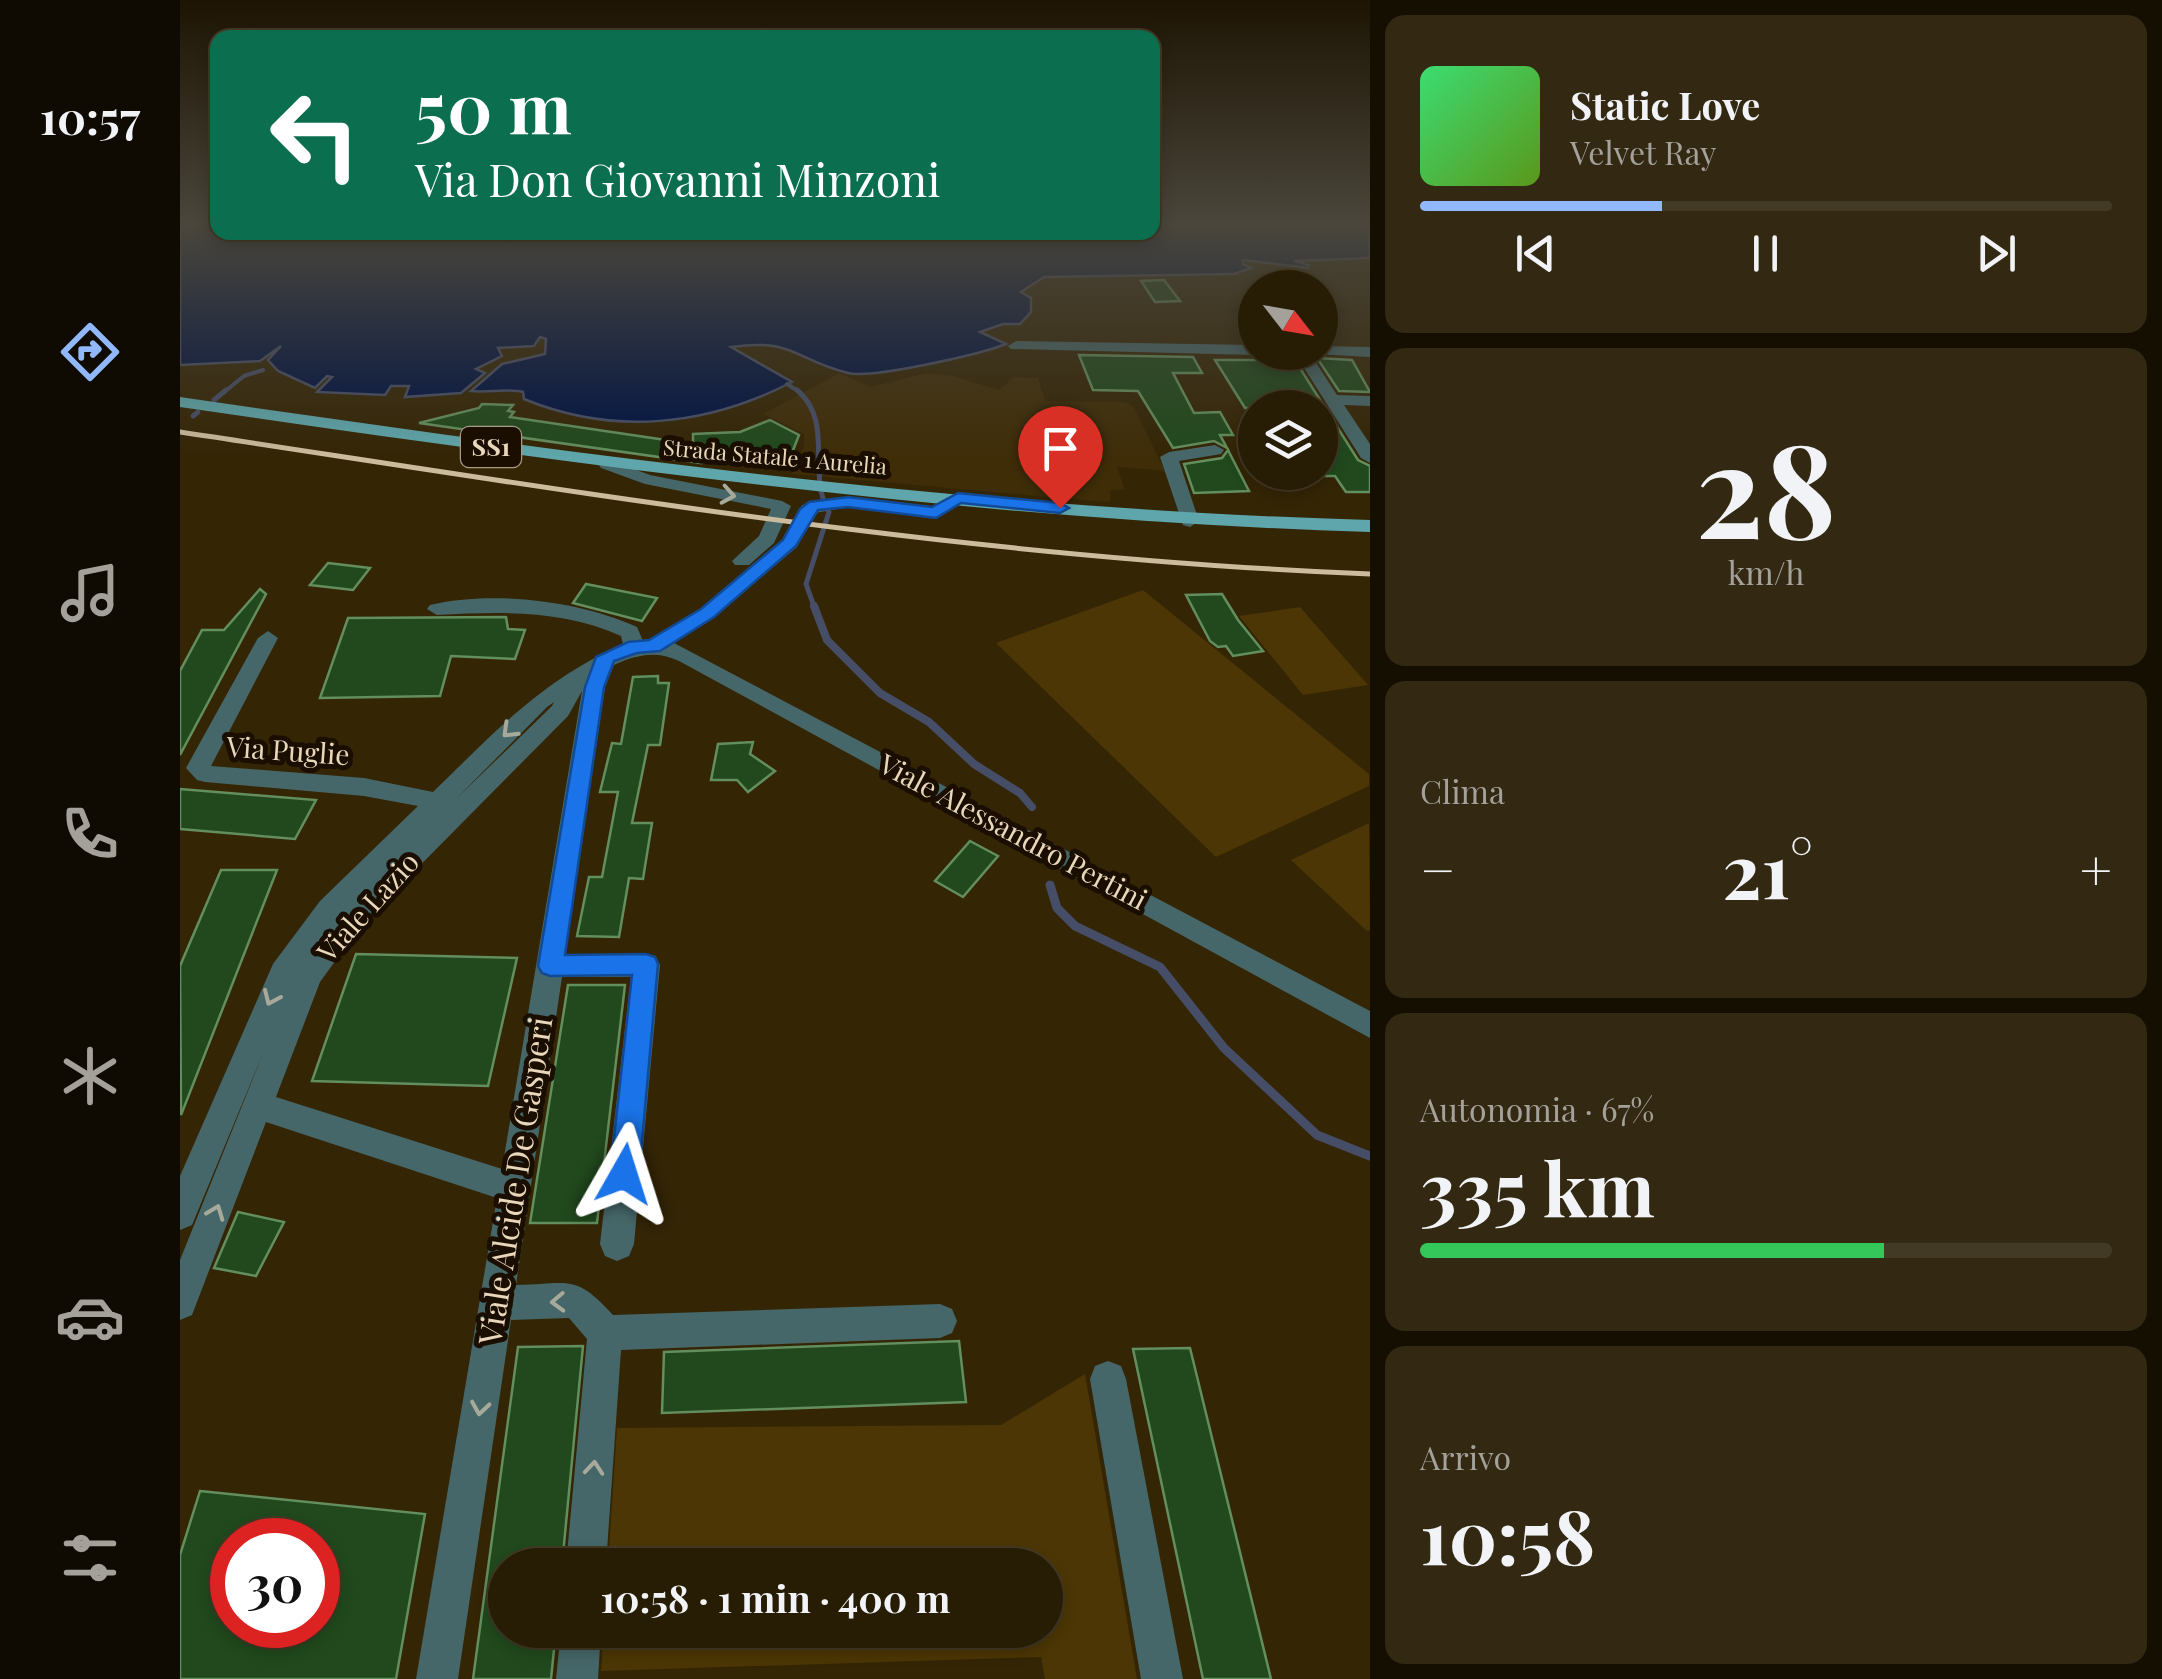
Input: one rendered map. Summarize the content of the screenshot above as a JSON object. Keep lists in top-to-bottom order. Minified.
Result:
{"streets":{"main road":["SS1","Strada Statale 1 Aurelia"],"street":["Via Puglie","Viale Alessandro Pertini","Viale Lazio","Viale Alcide De Gasperi"]},"crossings":[["Via Puglie","Viale Lazio"],["Viale Lazio","Viale Alcide De Gasperi"]],"north":"bottom right","page":{"tabs":"10:57","turn":["50 m","Via Don Giovanni Minzoni"],"song":["Static Love","Velvet Ray"],"tile":[["28","km/h"],"Clima",["Autonomia · 67%","335 km"],["Arrivo","10:58"]],"heat":["−","21°","+"],"limit":"30","trip":"10:58 · 1 min · 400 m"}}
